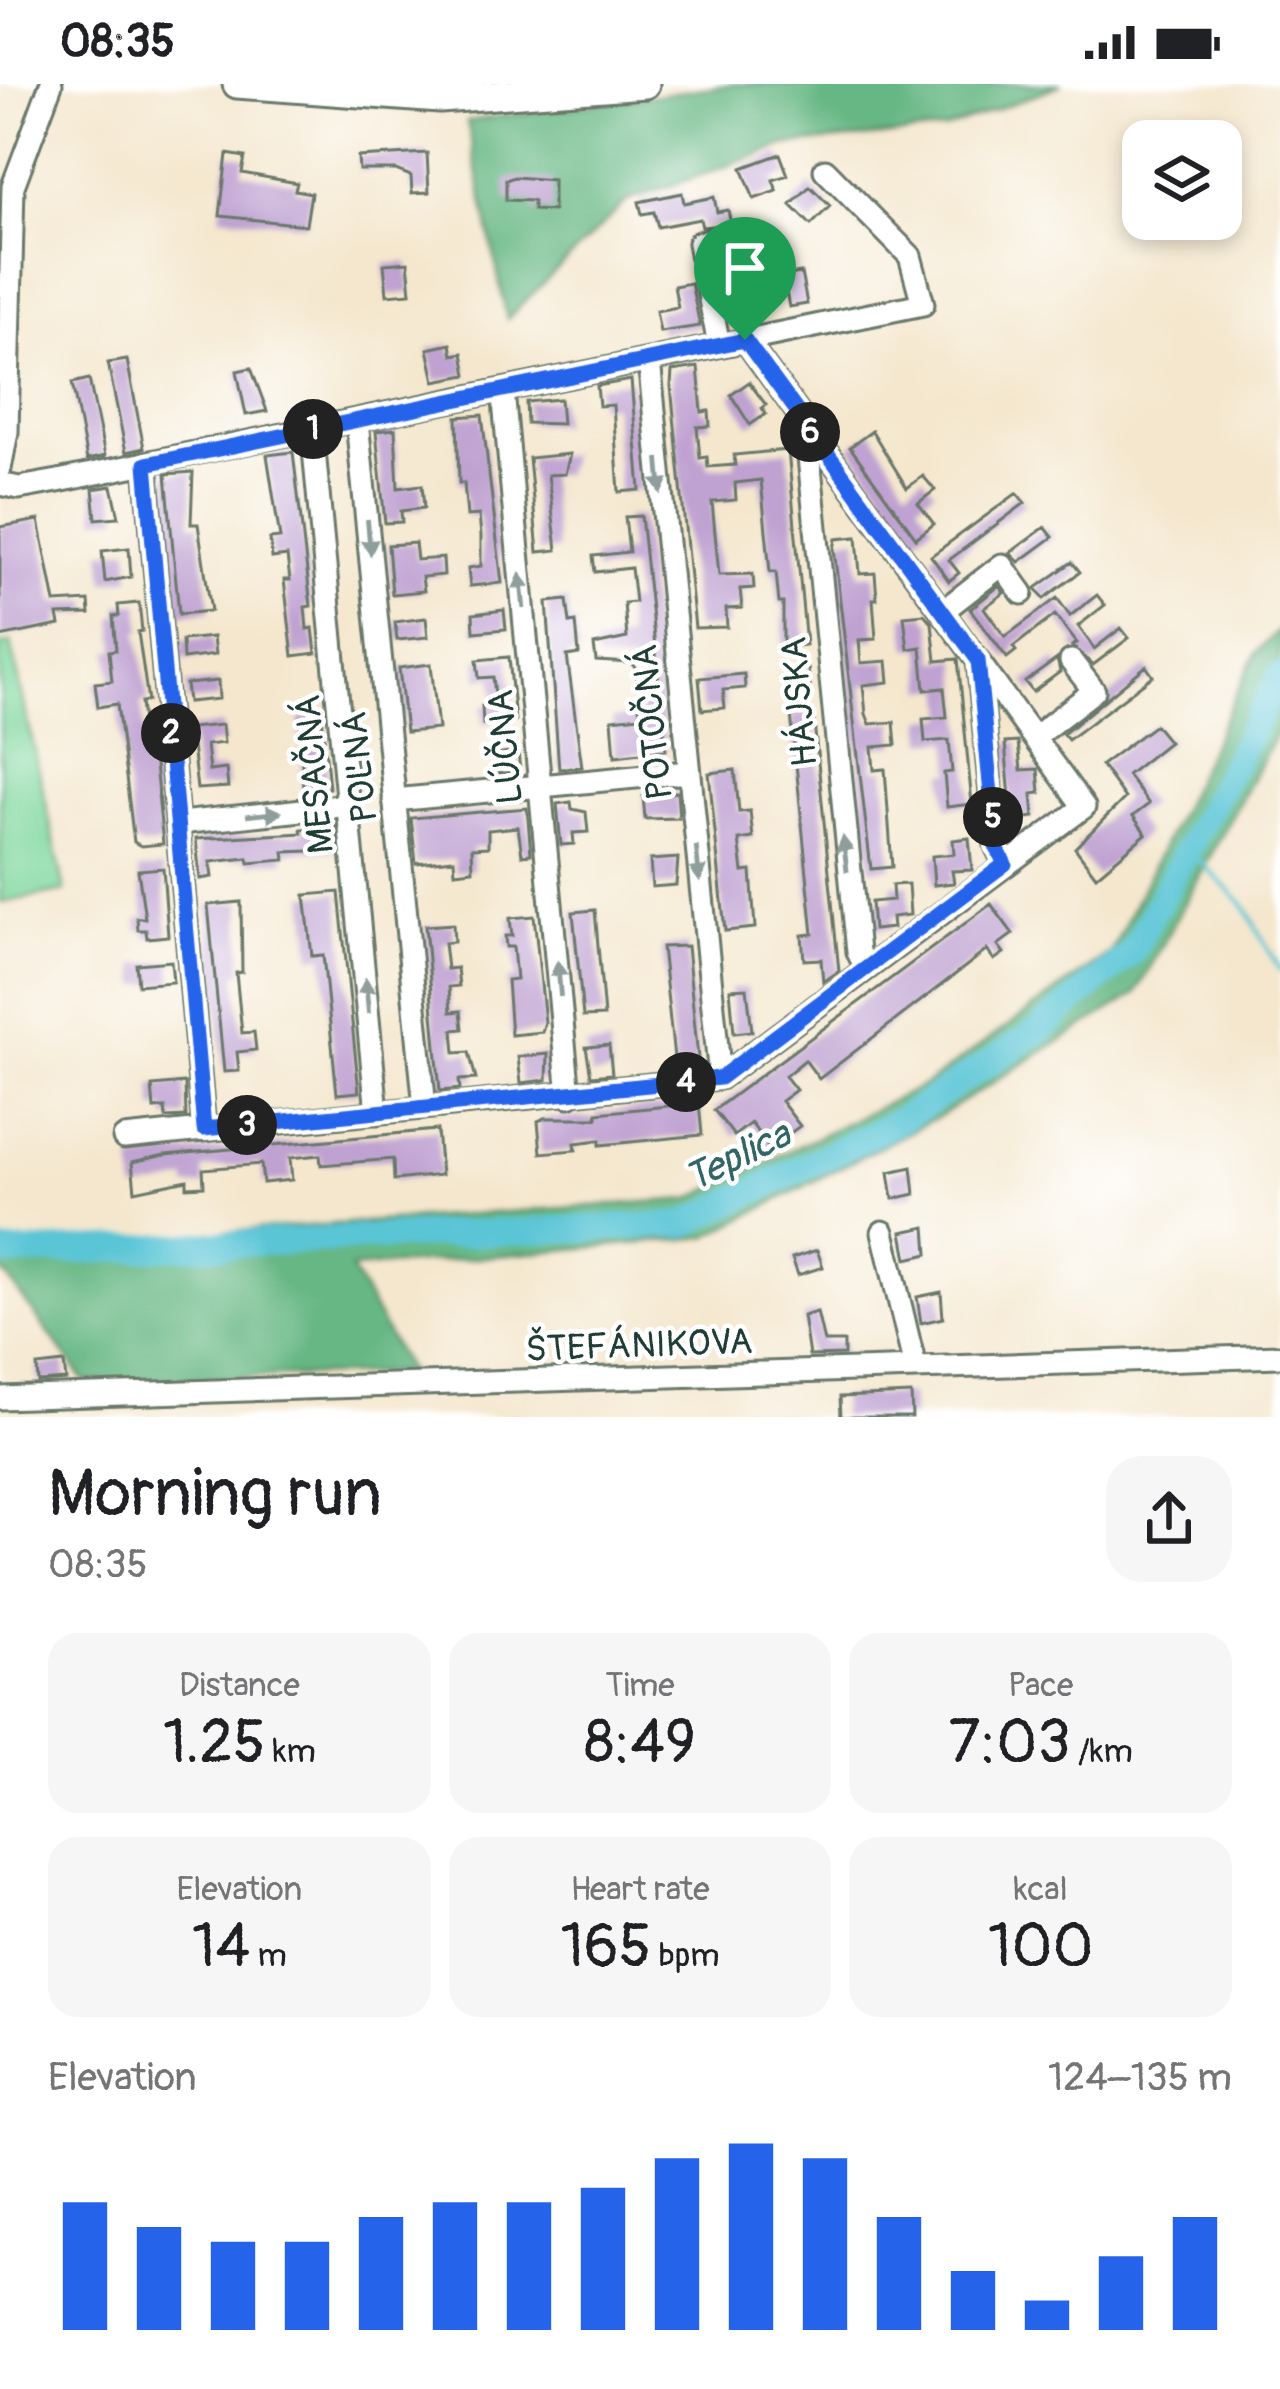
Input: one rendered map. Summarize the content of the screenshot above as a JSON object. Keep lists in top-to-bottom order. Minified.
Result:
{"streets":{"street":["HÁJSKA","POTOČNÁ","LÚČNA","POĽNÁ","MESAČNÁ","ŠTEFÁNIKOVA"]},"one_way":["POTOČNÁ","LÚČNA","POĽNÁ"],"water":["Teplica"],"page":{"status":"08:35","pins":["1","6","2","5","4","3"],"heading":["Morning run","08:35"],"stats":[["Distance","1.25 km"],["Time","8:49"],["Pace","7:03 /km"],["Elevation","14 m"],["Heart rate","165 bpm"],["kcal","100"]],"chart":["Elevation","124–135 m"]}}
